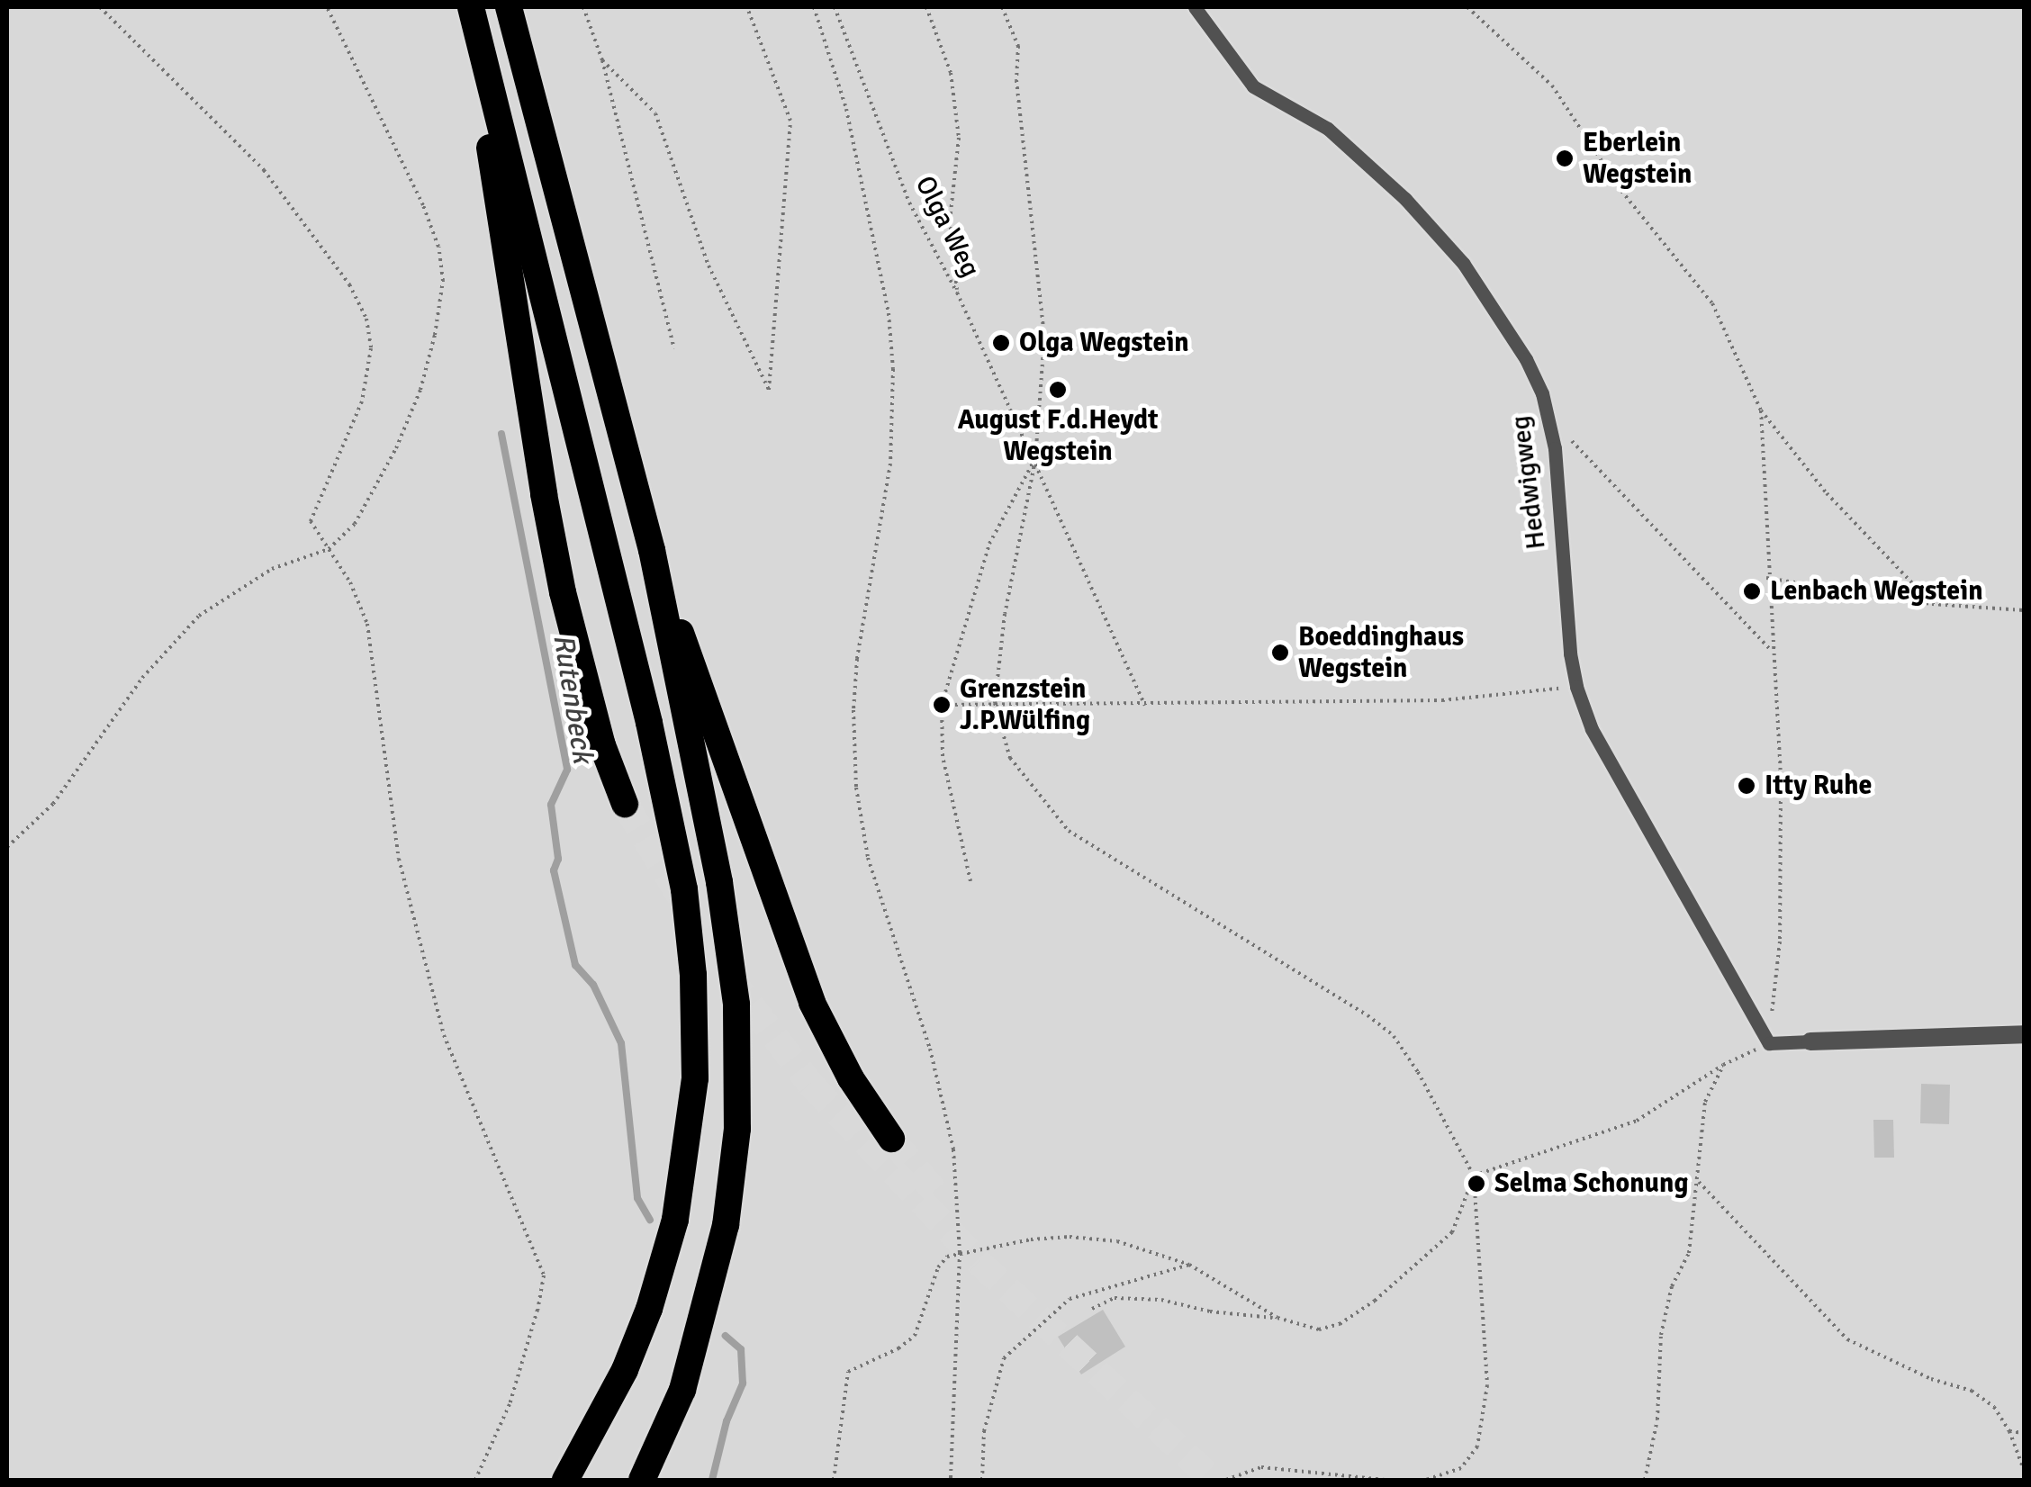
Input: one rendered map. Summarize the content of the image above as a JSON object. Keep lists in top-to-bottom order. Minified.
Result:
{"streets":{"lane":["Hedwigweg"],"path":["Olga Weg"]},"water":["Rutenbeck"],"places":["Eberlein Wegstein","Olga Wegstein","August F.d.Heydt Wegstein","Lenbach Wegstein","Boeddinghaus Wegstein","Grenzstein J.P.Wülfing","Itty Ruhe","Selma Schonung"]}
